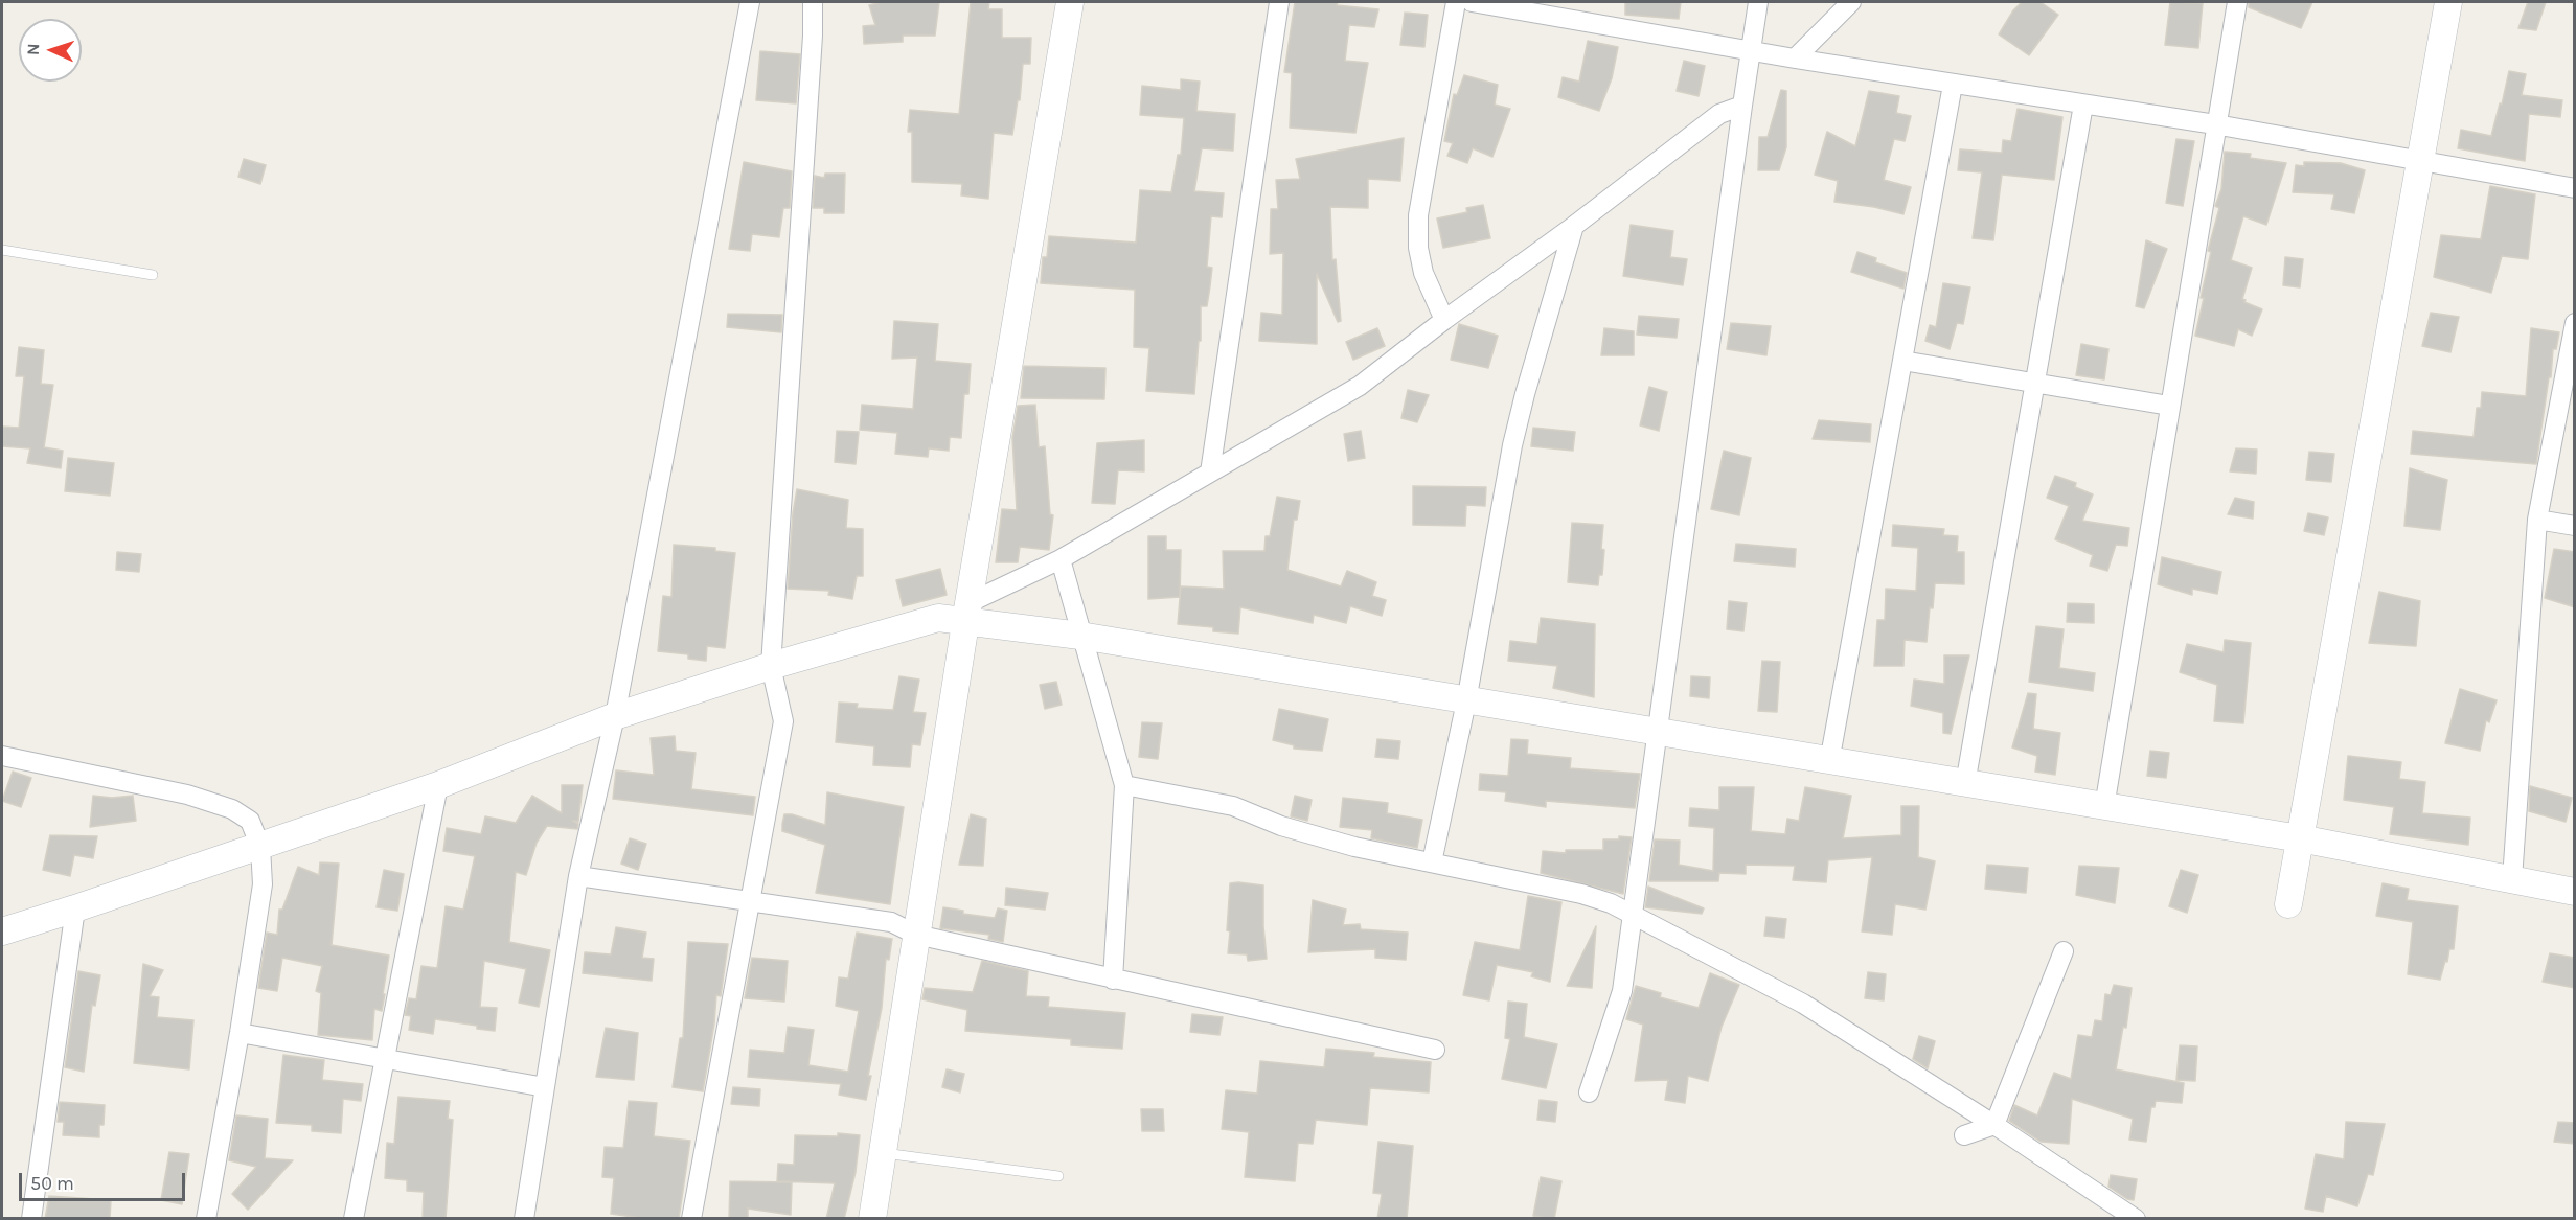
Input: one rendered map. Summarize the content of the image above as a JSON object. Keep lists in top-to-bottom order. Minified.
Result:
{"scale_bar":"50 m","north":"left"}
